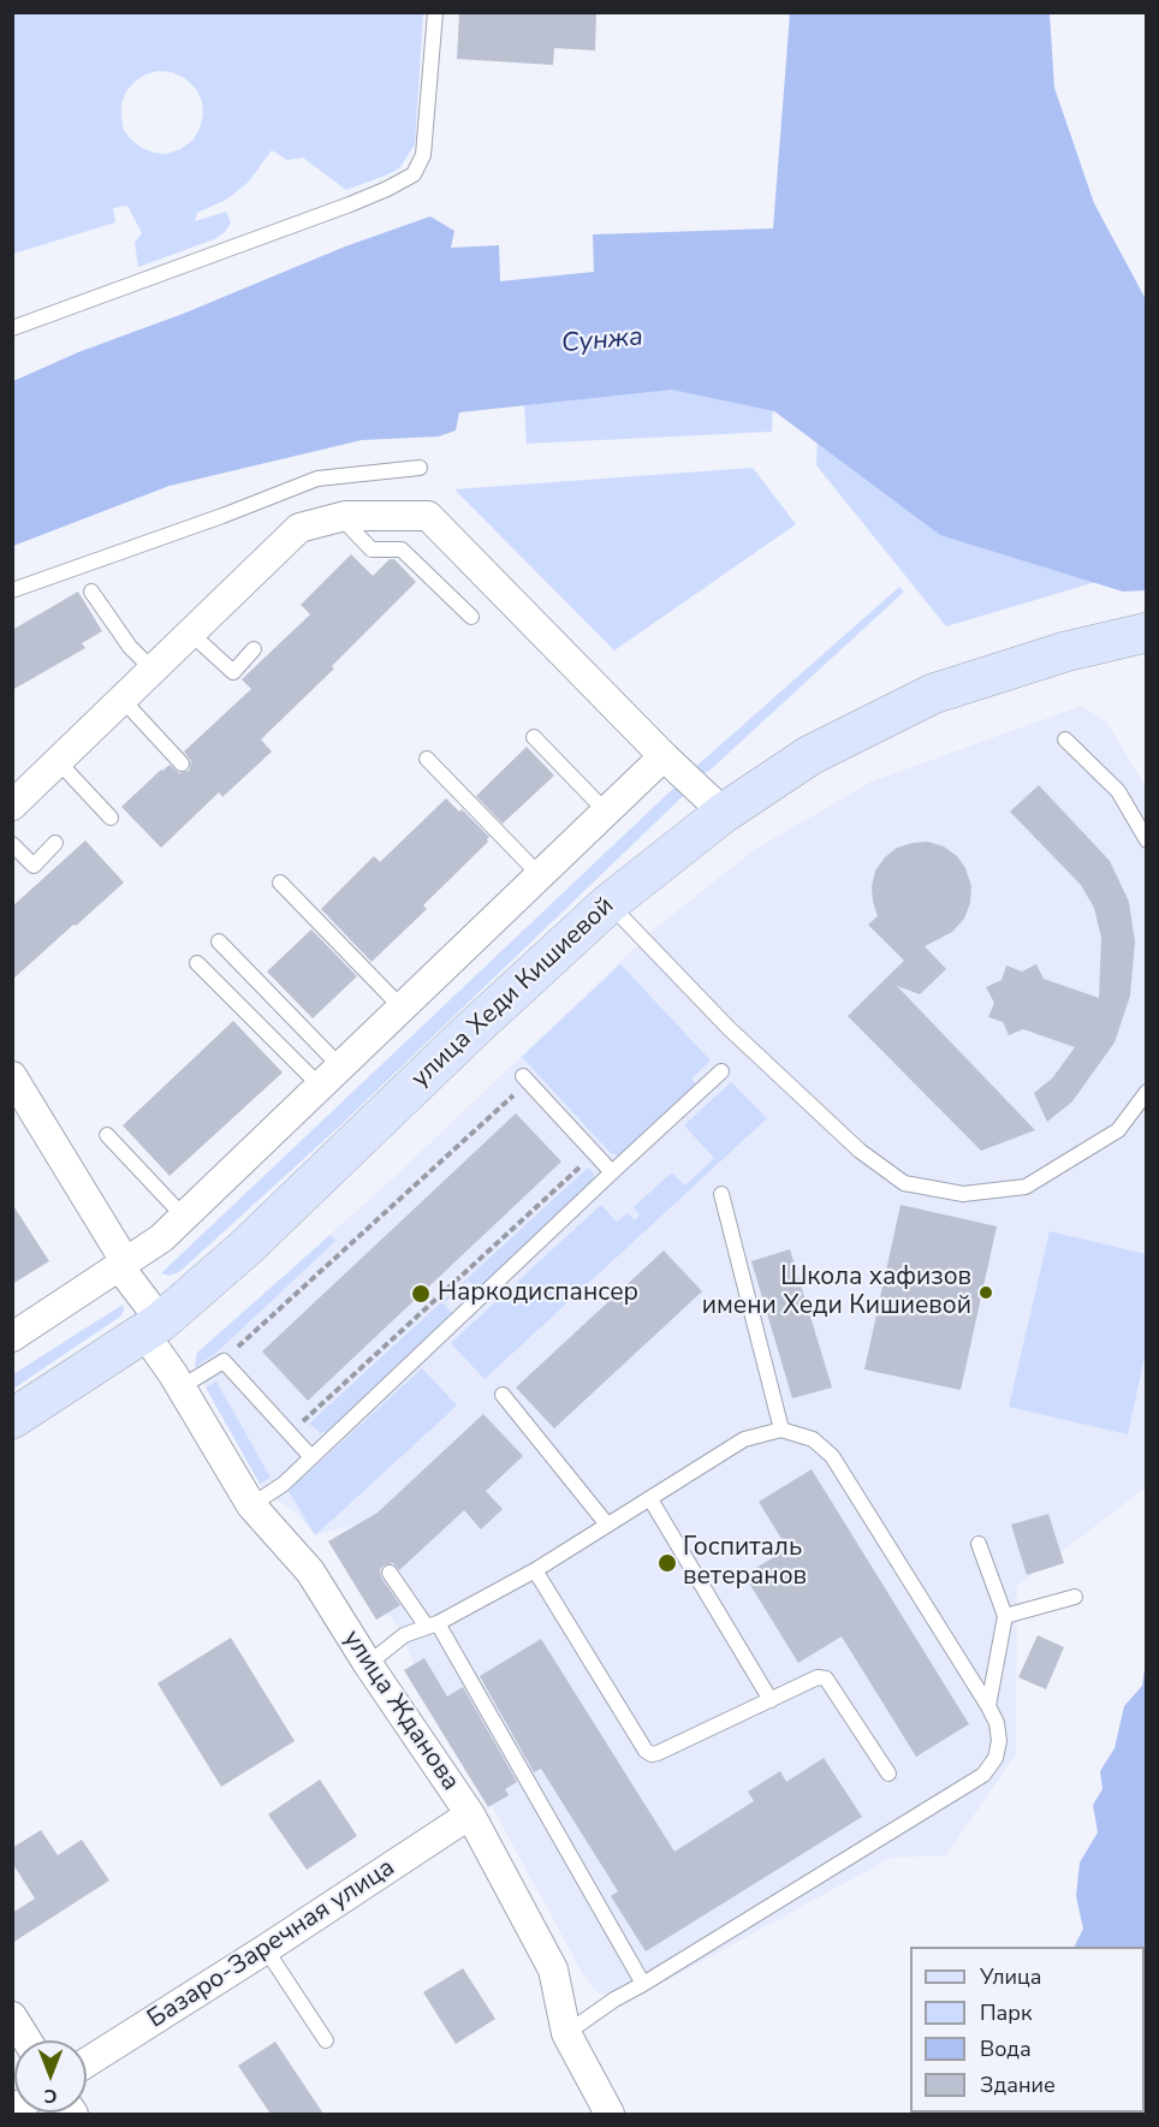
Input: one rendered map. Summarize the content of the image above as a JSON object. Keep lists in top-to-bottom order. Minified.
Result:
{"streets":{"main road":["улица Хеди Кишиевой"],"street":["улица Жданова","Базаро-Заречная улица"]},"crossings":[["улица Хеди Кишиевой","улица Жданова"],["улица Жданова","Базаро-Заречная улица"]],"water":["Сунжа"],"places":["Школа хафизов имени Хеди Кишиевой","Наркодиспансер","Госпиталь ветеранов"],"legend":["Улица","Парк","Вода","Здание"],"north":"bottom"}
